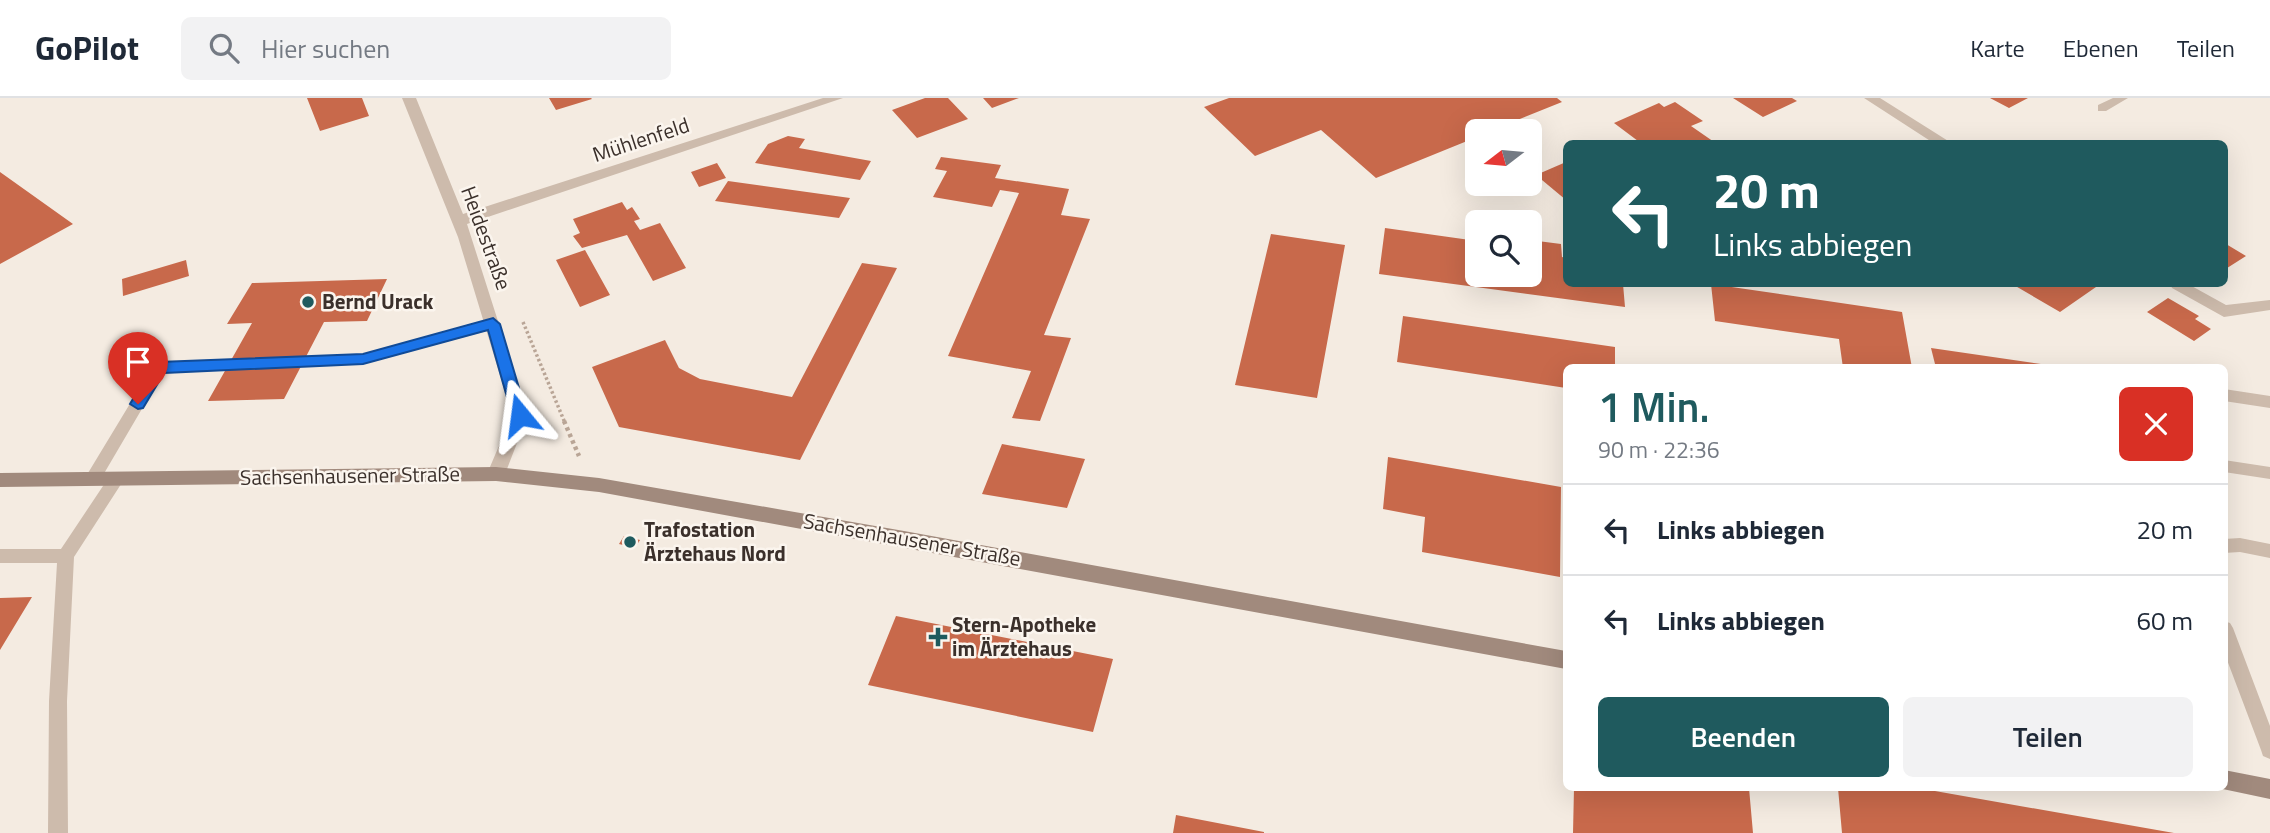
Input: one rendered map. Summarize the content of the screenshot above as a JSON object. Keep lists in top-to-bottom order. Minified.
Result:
{"streets":{"main road":["Sachsenhausener Straße"],"street":["Mühlenfeld","Heidestraße"]},"crossings":[["Mühlenfeld","Heidestraße"],["Heidestraße","Sachsenhausener Straße"]],"places":{"other":["Bernd Urack","Trafostation Ärztehaus Nord"],"health":["Stern-Apotheke im Ärztehaus"]},"north":"left","page":{"header":"GoPilot","search":"Hier suchen","nav":["Karte","Ebenen","Teilen"],"turn":["20 m","Links abbiegen"],"heading":["1 Min.","90 m · 22:36"],"list":[{"name":"Links abbiegen","value":"20 m"},{"name":"Links abbiegen","value":"60 m"}],"buttons":["Beenden","Teilen"]}}
